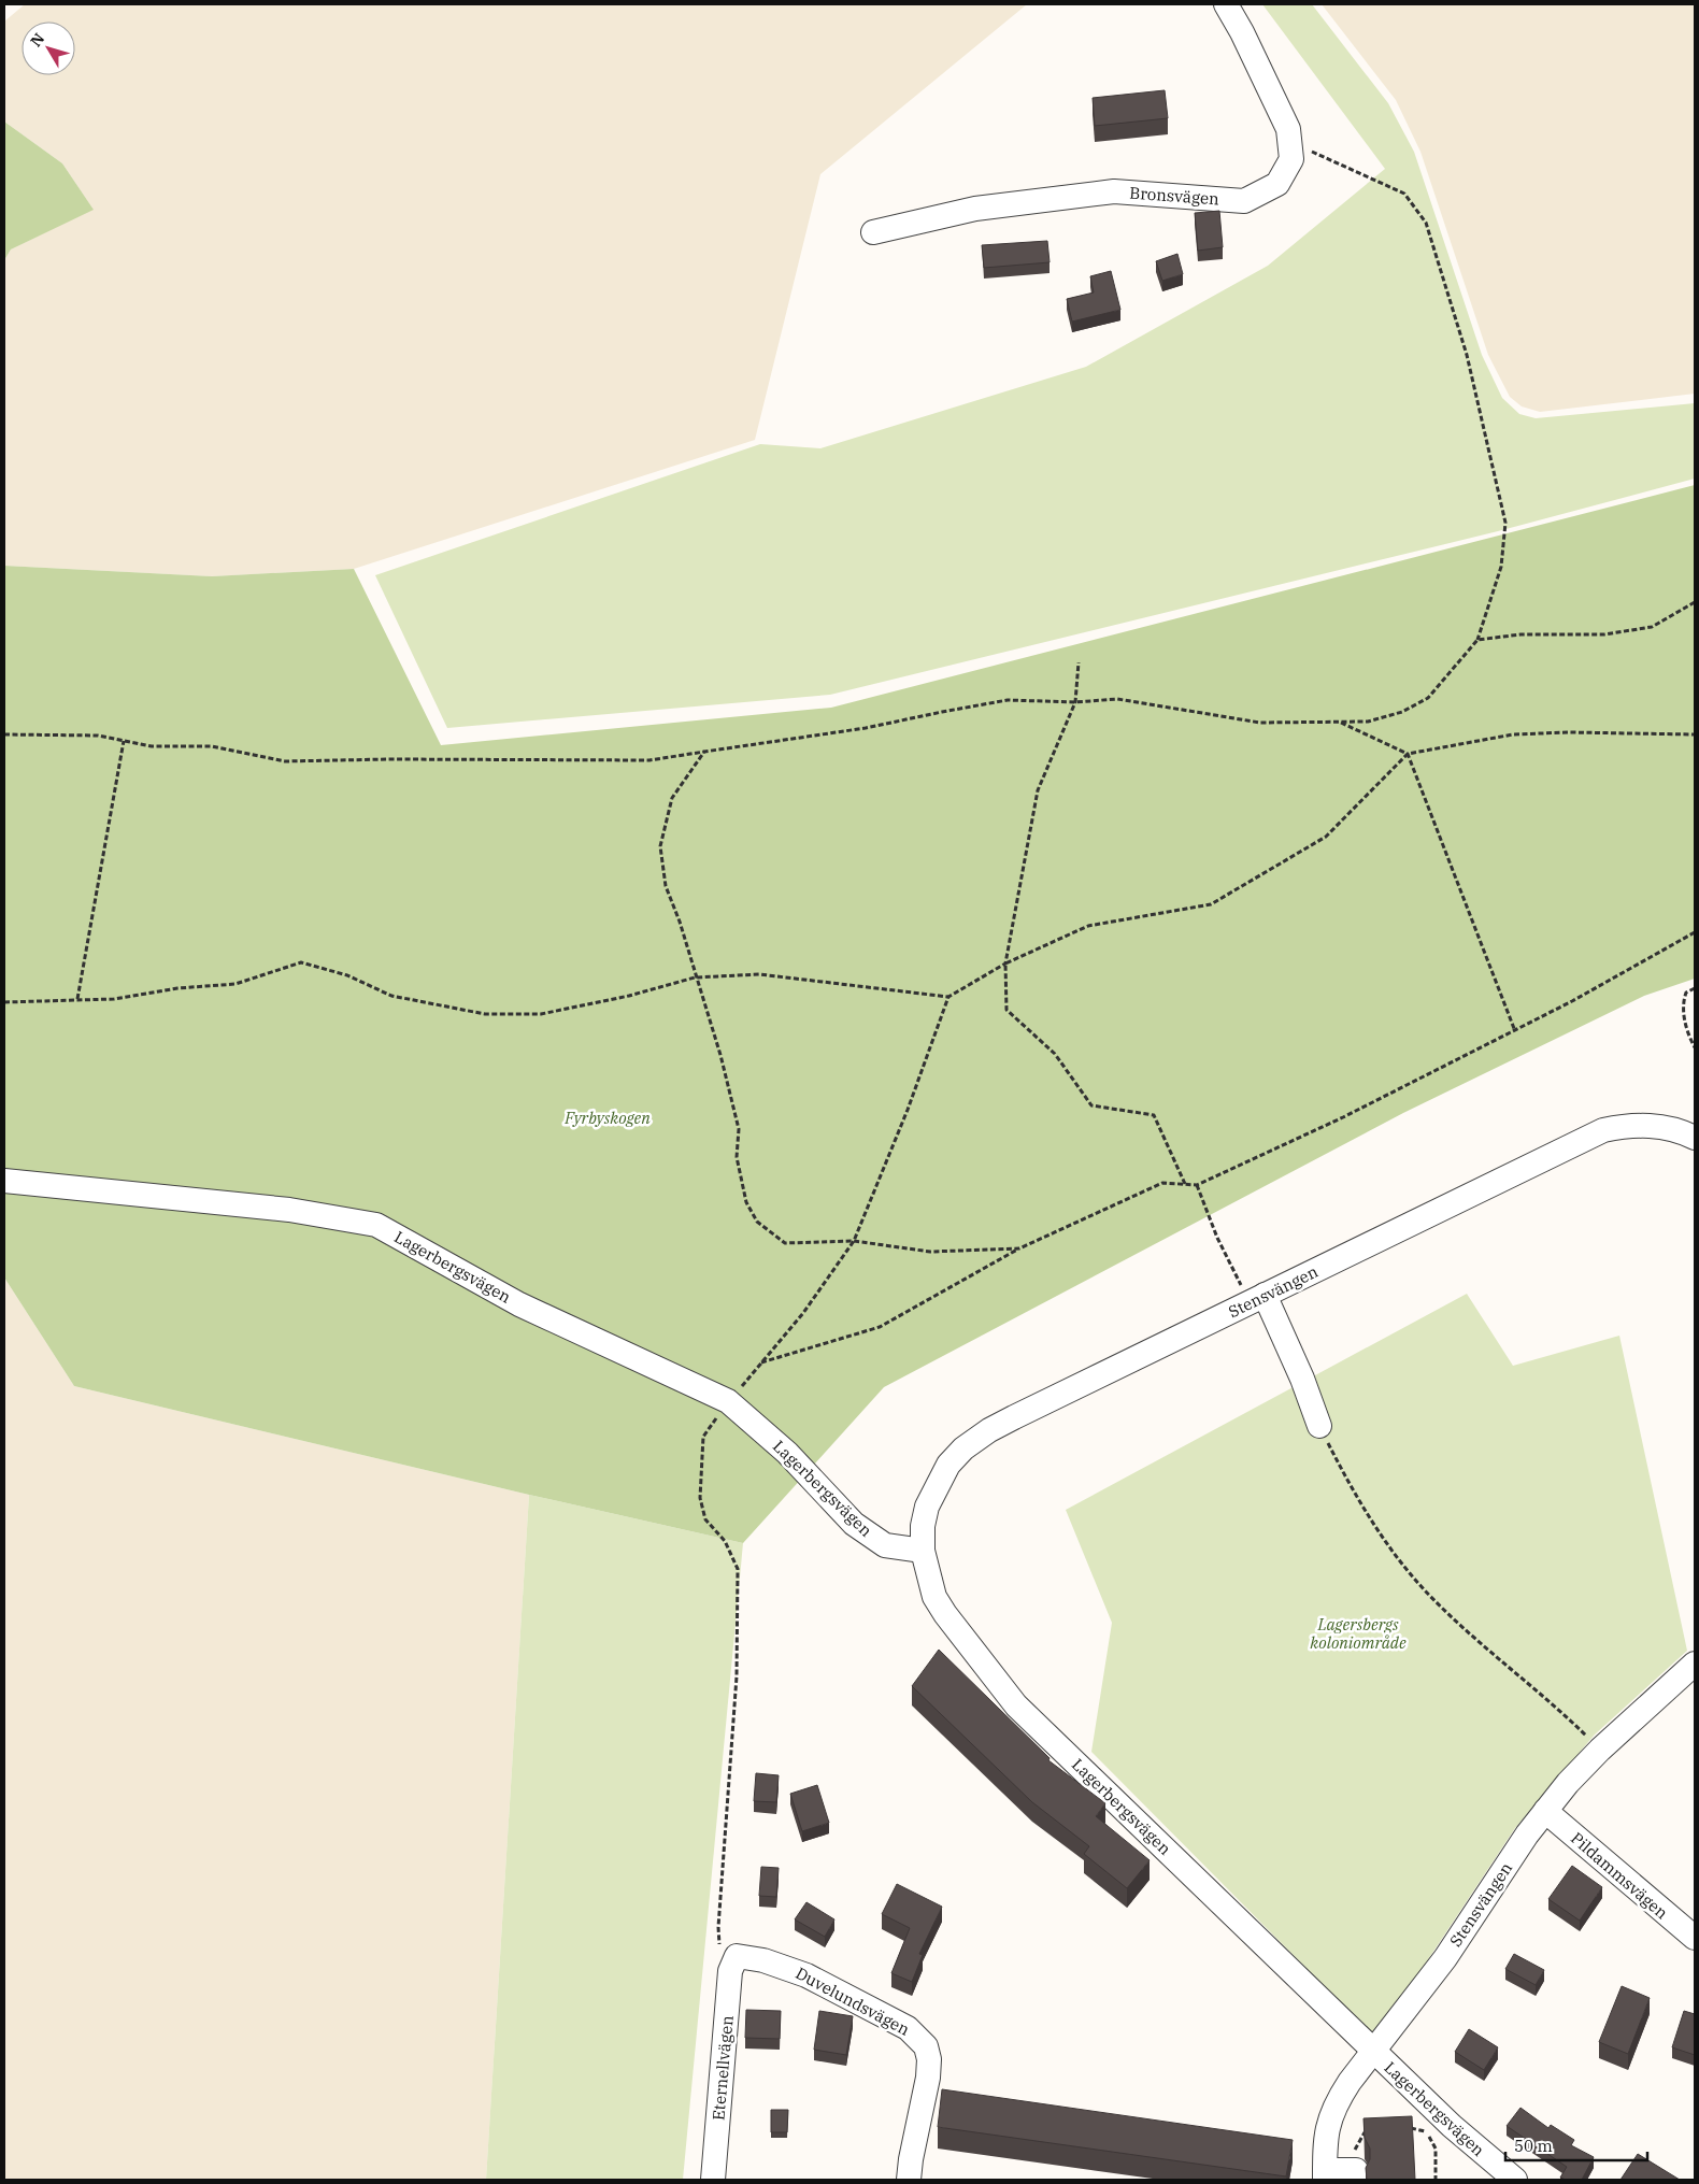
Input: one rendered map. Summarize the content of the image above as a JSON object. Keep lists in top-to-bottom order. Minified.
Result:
{"streets":{"street":["Bronsvägen","Lagerbergsvägen","Stensvängen","Pildammsvägen","Duvelundsvägen","Eternellvägen"]},"crossings":[["Lagerbergsvägen","Stensvängen"],["Stensvängen","Pildammsvägen"],["Duvelundsvägen","Eternellvägen"]],"parks":["Fyrbyskogen","Lagersbergs koloniområde"],"scale_bar":"50 m","north":"top left"}
